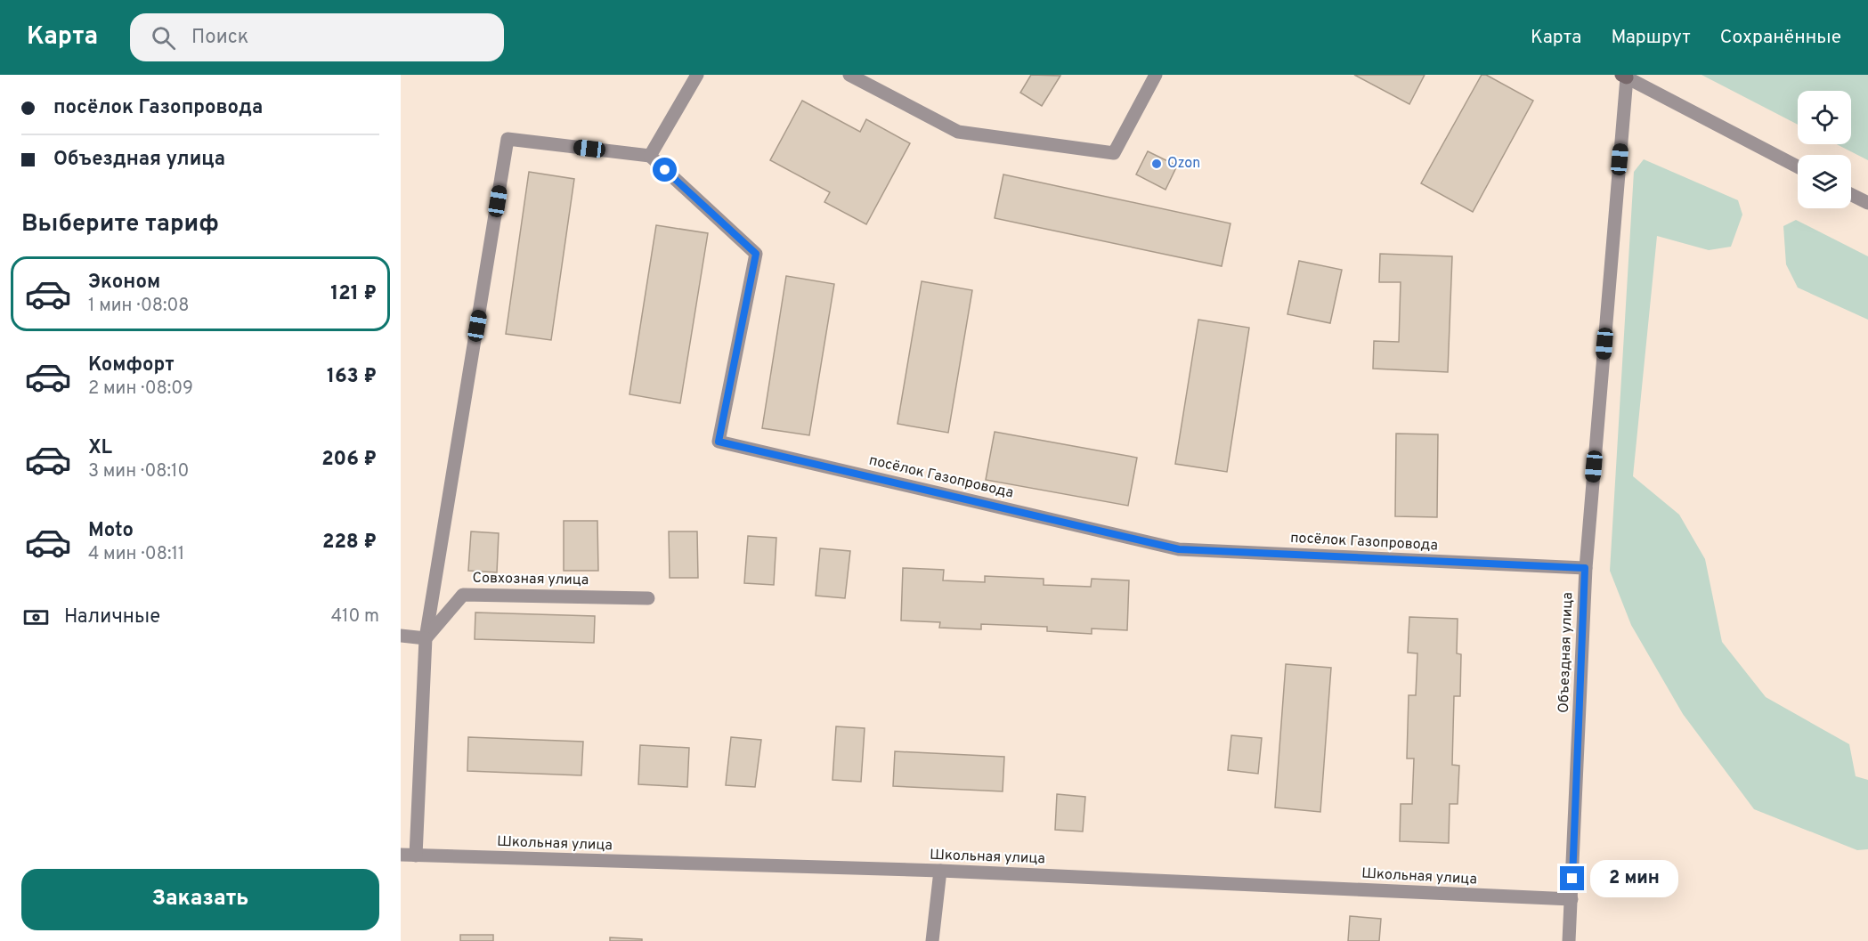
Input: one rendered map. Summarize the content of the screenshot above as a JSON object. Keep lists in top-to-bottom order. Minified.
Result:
{"streets":{"street":["посёлок Газопровода","Совхозная улица","Объездная улица","Школьная улица"]},"crossings":[["посёлок Газопровода","Объездная улица"],["Объездная улица","Школьная улица"]],"places":["Ozon"],"page":{"header":"Карта","search":"Поиск","nav":["Карта","Маршрут","Сохранённые"],"banner":["посёлок Газопровода","Объездная улица"],"heading":"Выберите тариф","list":[{"name":"Эконом","note":"1 мин · 08:08","value":"121 ₽"},{"name":"Комфорт","note":"2 мин · 08:09","value":"163 ₽"},{"name":"XL","note":"3 мин · 08:10","value":"206 ₽"},{"name":"Moto","note":"4 мин · 08:11","value":"228 ₽"}],"pay":["Наличные","410 m"],"buttons":"Заказать","bubble":"2 мин"}}
